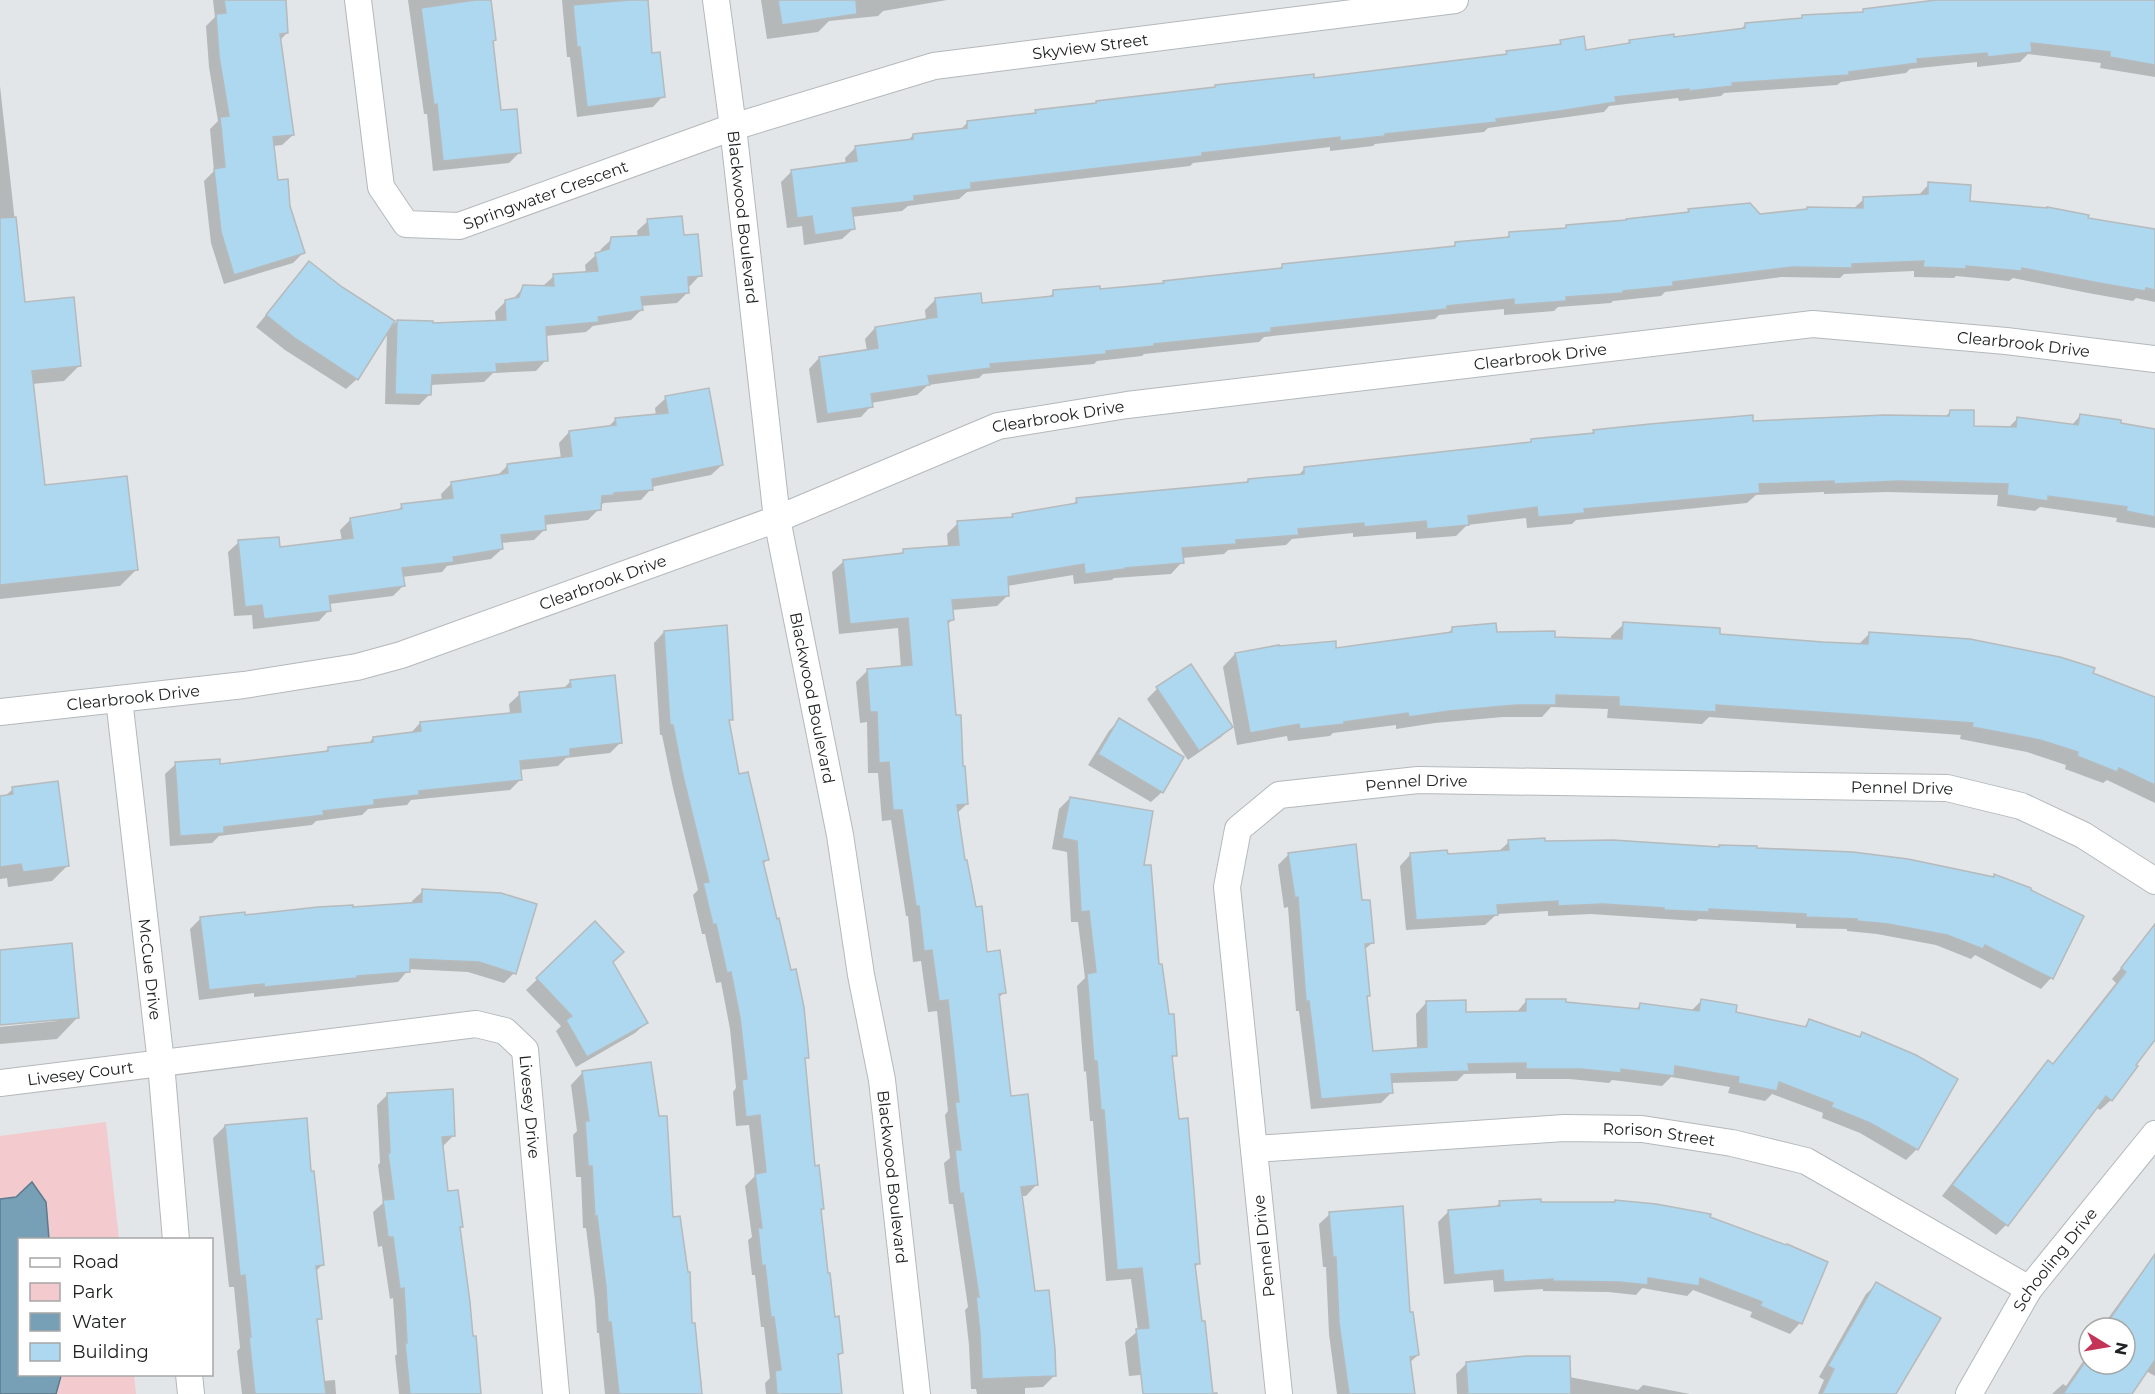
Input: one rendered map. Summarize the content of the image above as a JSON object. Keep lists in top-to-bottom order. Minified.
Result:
{"streets":{"street":["Skyview Street","Springwater Crescent","Blackwood Boulevard","Clearbrook Drive","Pennel Drive","McCue Drive","Livesey Court","Livesey Drive","Rorison Street","Schooling Drive"]},"crossings":[["Skyview Street","Springwater Crescent"],["Skyview Street","Blackwood Boulevard"],["Springwater Crescent","Blackwood Boulevard"],["Blackwood Boulevard","Clearbrook Drive"],["Clearbrook Drive","McCue Drive"],["Pennel Drive","Rorison Street"],["McCue Drive","Livesey Court"],["McCue Drive","Livesey Drive"],["Livesey Court","Livesey Drive"],["Rorison Street","Schooling Drive"]],"legend":["Road","Park","Water","Building"],"north":"right"}
